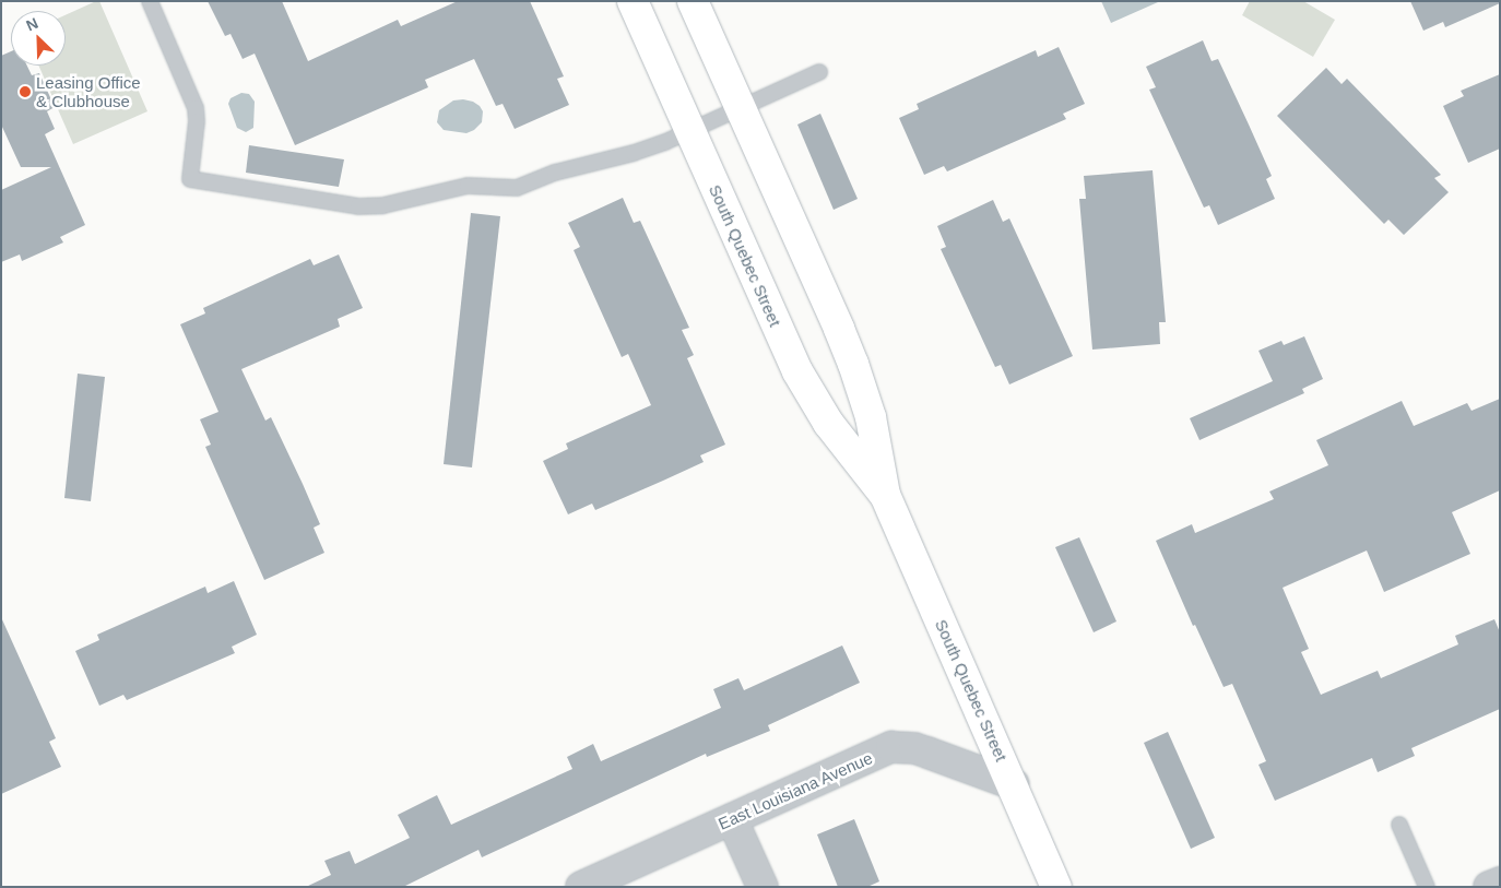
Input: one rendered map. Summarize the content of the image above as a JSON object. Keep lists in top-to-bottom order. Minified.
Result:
{"streets":{"main road":["South Quebec Street"],"street":["East Louisiana Avenue"]},"crossings":[["South Quebec Street","East Louisiana Avenue"]],"places":["Leasing Office & Clubhouse"],"north":"top left"}
